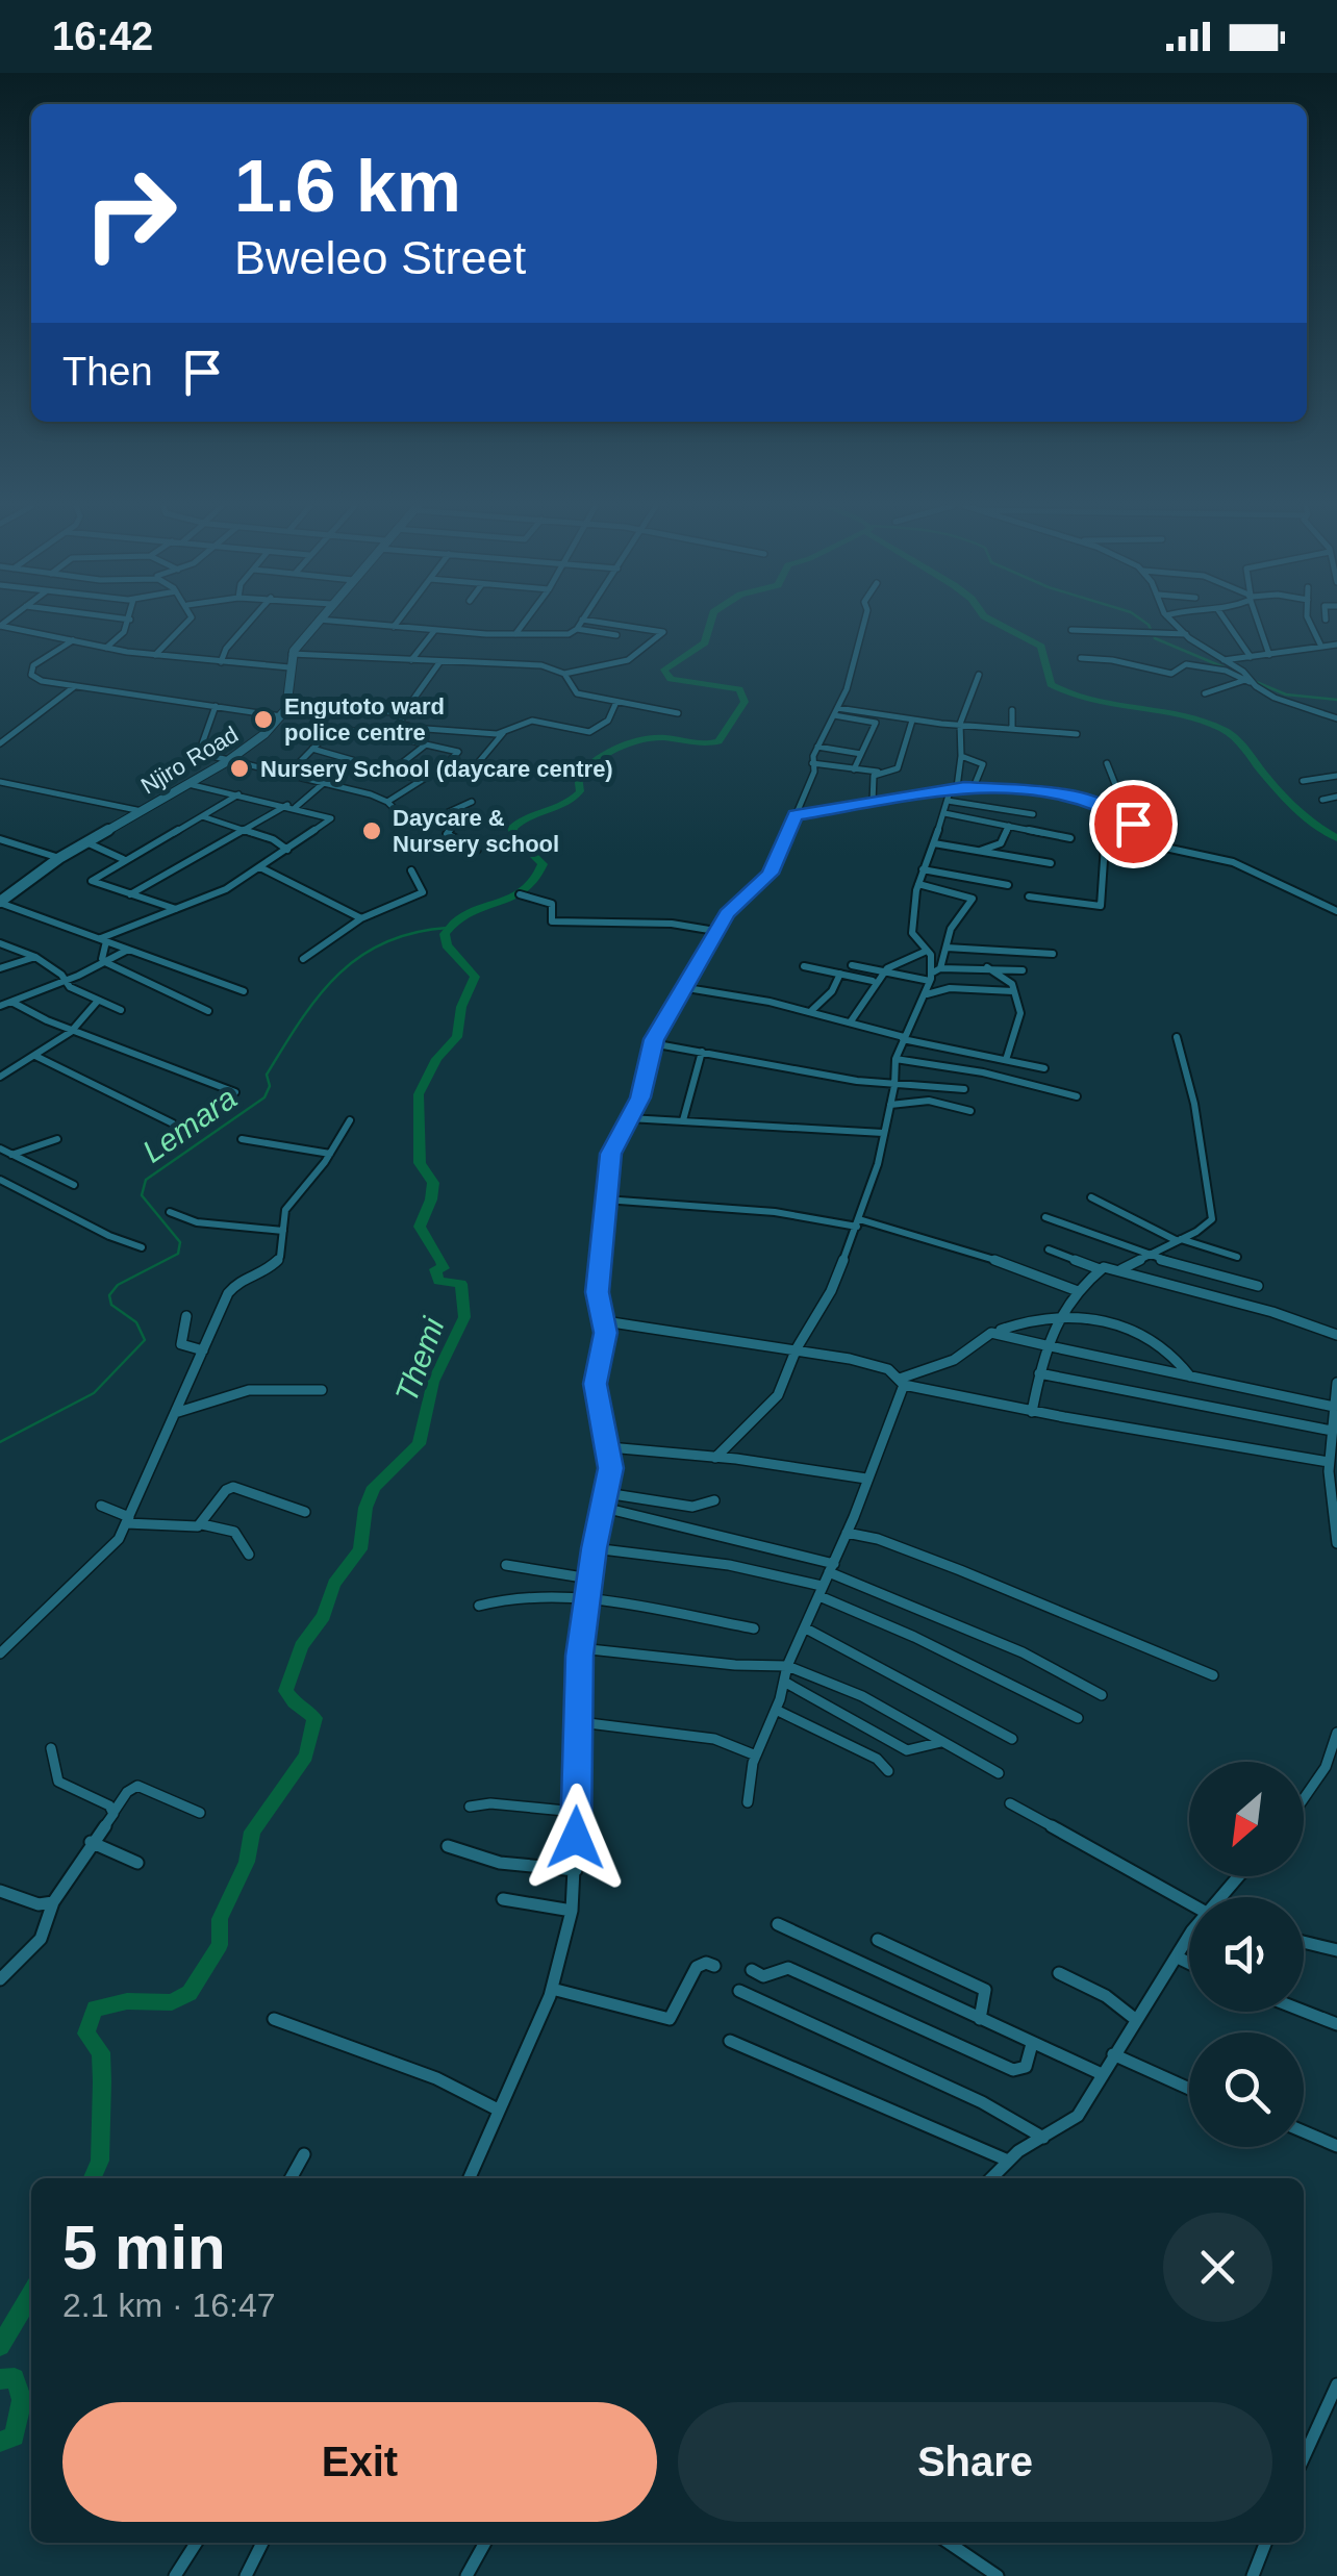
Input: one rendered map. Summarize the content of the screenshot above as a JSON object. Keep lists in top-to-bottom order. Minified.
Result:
{"streets":{"street":["Njiro Road"]},"water":["Lemara","Themi"],"places":["Engutoto ward police centre","Nursery School (daycare centre)","Daycare & Nursery school"],"north":"bottom left","page":{"status":"16:42","turn":["1.6 km","Bweleo Street"],"then":"Then","heading":["5 min","2.1 km · 16:47"],"buttons":["Exit","Share"]}}
